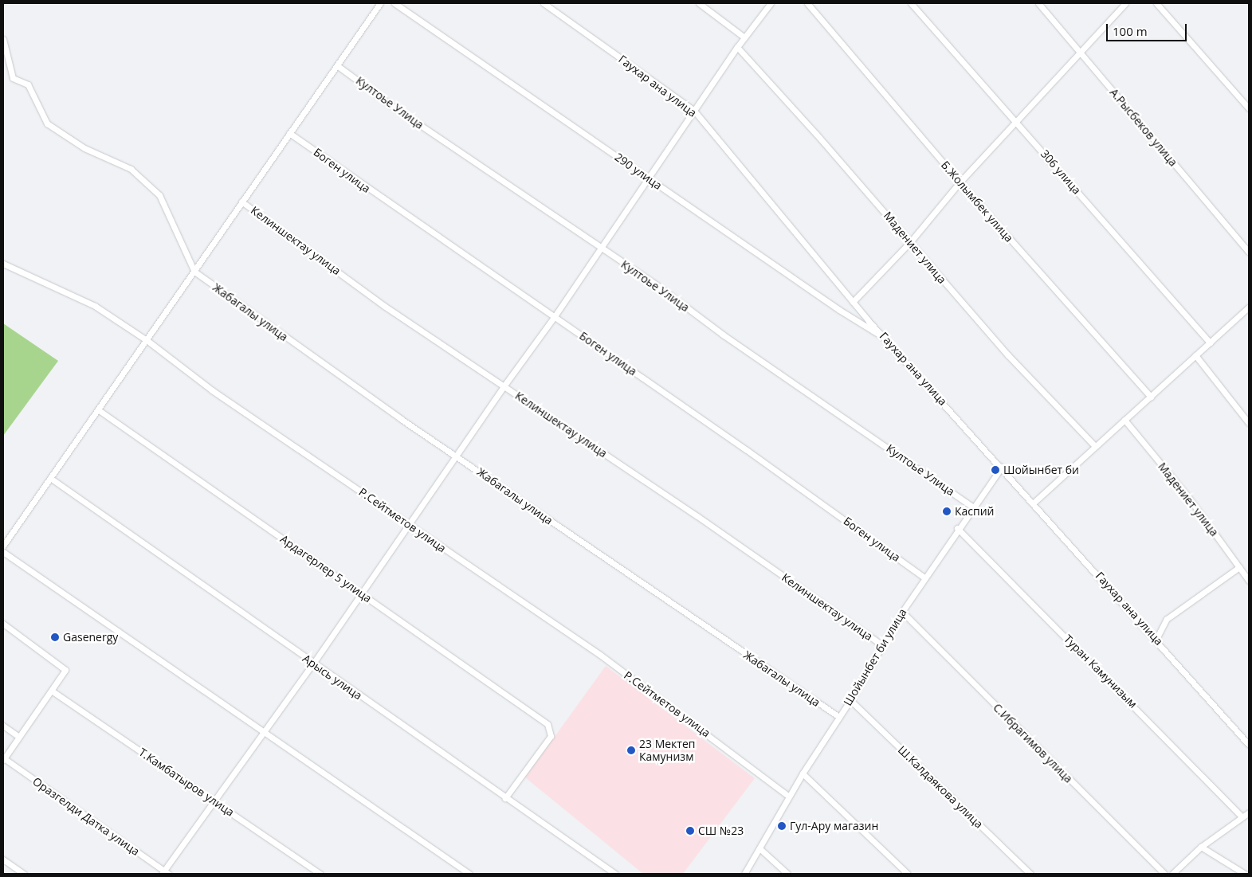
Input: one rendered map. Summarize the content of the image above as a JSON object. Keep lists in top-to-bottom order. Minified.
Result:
{"streets":{"street":["Гаухар ана улица","Култоье Улица","А.Рысбеков улица","Боген улица","290 улица","306 улица","Б.Жолымбек улица","Келиншектау улица","Мадениет улица","Жабагалы улица","Р.Сейтметов улица","Ардагерлер 5 улица","Шойынбет би улица","Туран Камунизым","Арысь улица","С.Ибрагимов улица","Т.Камбатыров улица","Ш.Калдаякова улица","Оразгелди Датка улица"]},"crossings":[["Гаухар ана улица","290 улица"],["Гаухар ана улица","Шойынбет би улица"],["Култоье Улица","Шойынбет би улица"],["Боген улица","Шойынбет би улица"],["Келиншектау улица","Шойынбет би улица"],["Жабагалы улица","Шойынбет би улица"],["Р.Сейтметов улица","Шойынбет би улица"],["Ардагерлер 5 улица","Арысь улица"],["Шойынбет би улица","Туран Камунизым"],["Шойынбет би улица","С.Ибрагимов улица"],["Шойынбет би улица","Ш.Калдаякова улица"]],"places":["Шойынбет би","Каспий","Gasenergy","23 Мектеп Камунизм","Гул-Ару магазин","СШ №23"],"scale_bar":"100 m"}
